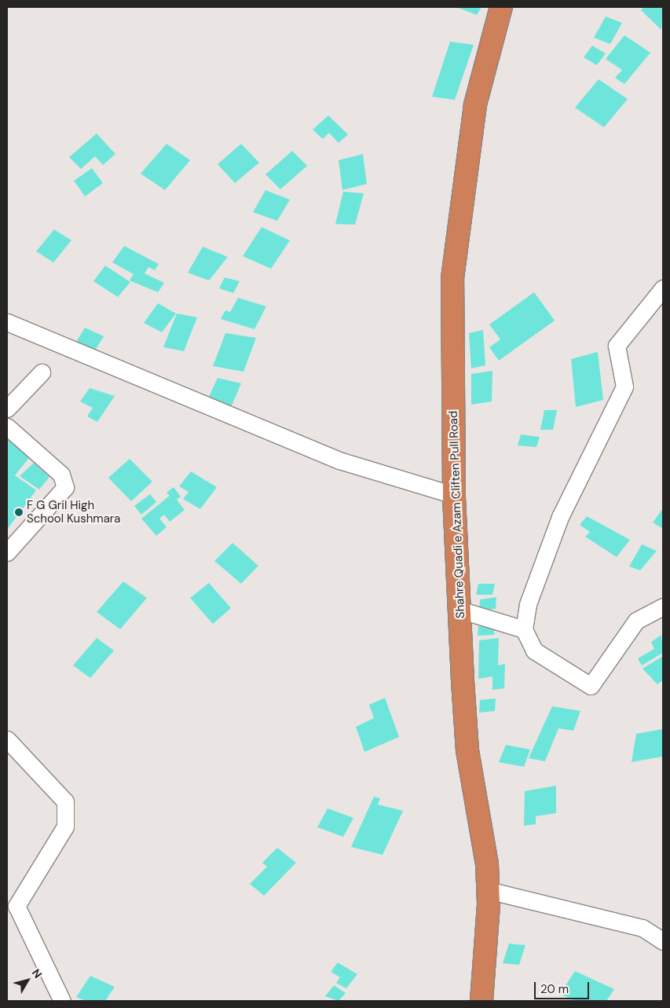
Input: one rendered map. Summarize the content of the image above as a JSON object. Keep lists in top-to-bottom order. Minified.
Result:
{"streets":{"highway":["Shahre Quadi e Azam Cliften Pull Road"]},"places":["F G Gril High School Kushmara"],"scale_bar":"20 m","north":"top right"}
